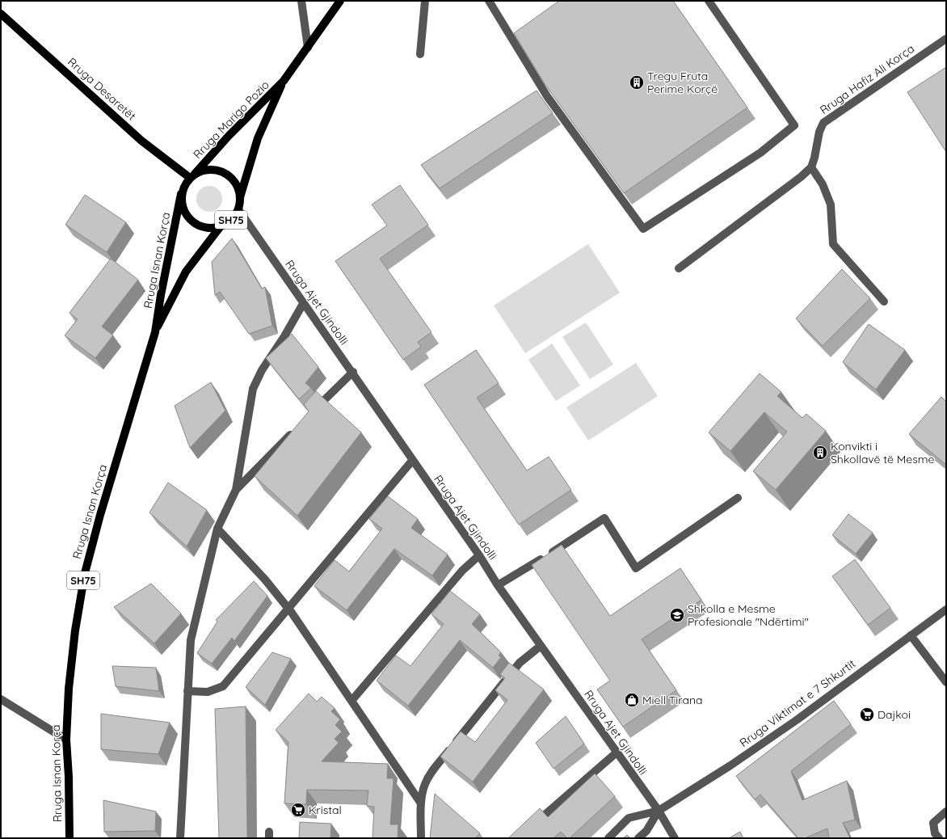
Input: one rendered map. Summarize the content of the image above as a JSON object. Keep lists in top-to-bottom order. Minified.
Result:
{"streets":{"main road":["Rruga Desaretët","Rruga Marigo Pozio","SH75","Rruga Isnan Korça"],"street":["Rruga Hafiz Ali Korça","Rruga Ajet Gjindolli","Rruga Viktimat e 7 Shkurtit"]},"crossings":[["Rruga Desaretët","Rruga Marigo Pozio"],["Rruga Desaretët","SH75"],["Rruga Desaretët","Rruga Isnan Korça"],["Rruga Desaretët","Rruga Ajet Gjindolli"],["Rruga Marigo Pozio","SH75"],["Rruga Marigo Pozio","Rruga Isnan Korça"],["Rruga Marigo Pozio","Rruga Ajet Gjindolli"],["SH75","Rruga Isnan Korça"],["SH75","Rruga Ajet Gjindolli"],["Rruga Isnan Korça","Rruga Ajet Gjindolli"],["Rruga Ajet Gjindolli","Rruga Viktimat e 7 Shkurtit"]],"places":{"building":["Tregu Fruta Perime Korçë","Konvikti i Shkollavë të Mesme"],"school or university":["Shkolla e Mesme Profesionale \"Ndërtimi\""],"shop":["Miell Tirana"],"supermarket":["Dajkoi","Kristal"]}}
